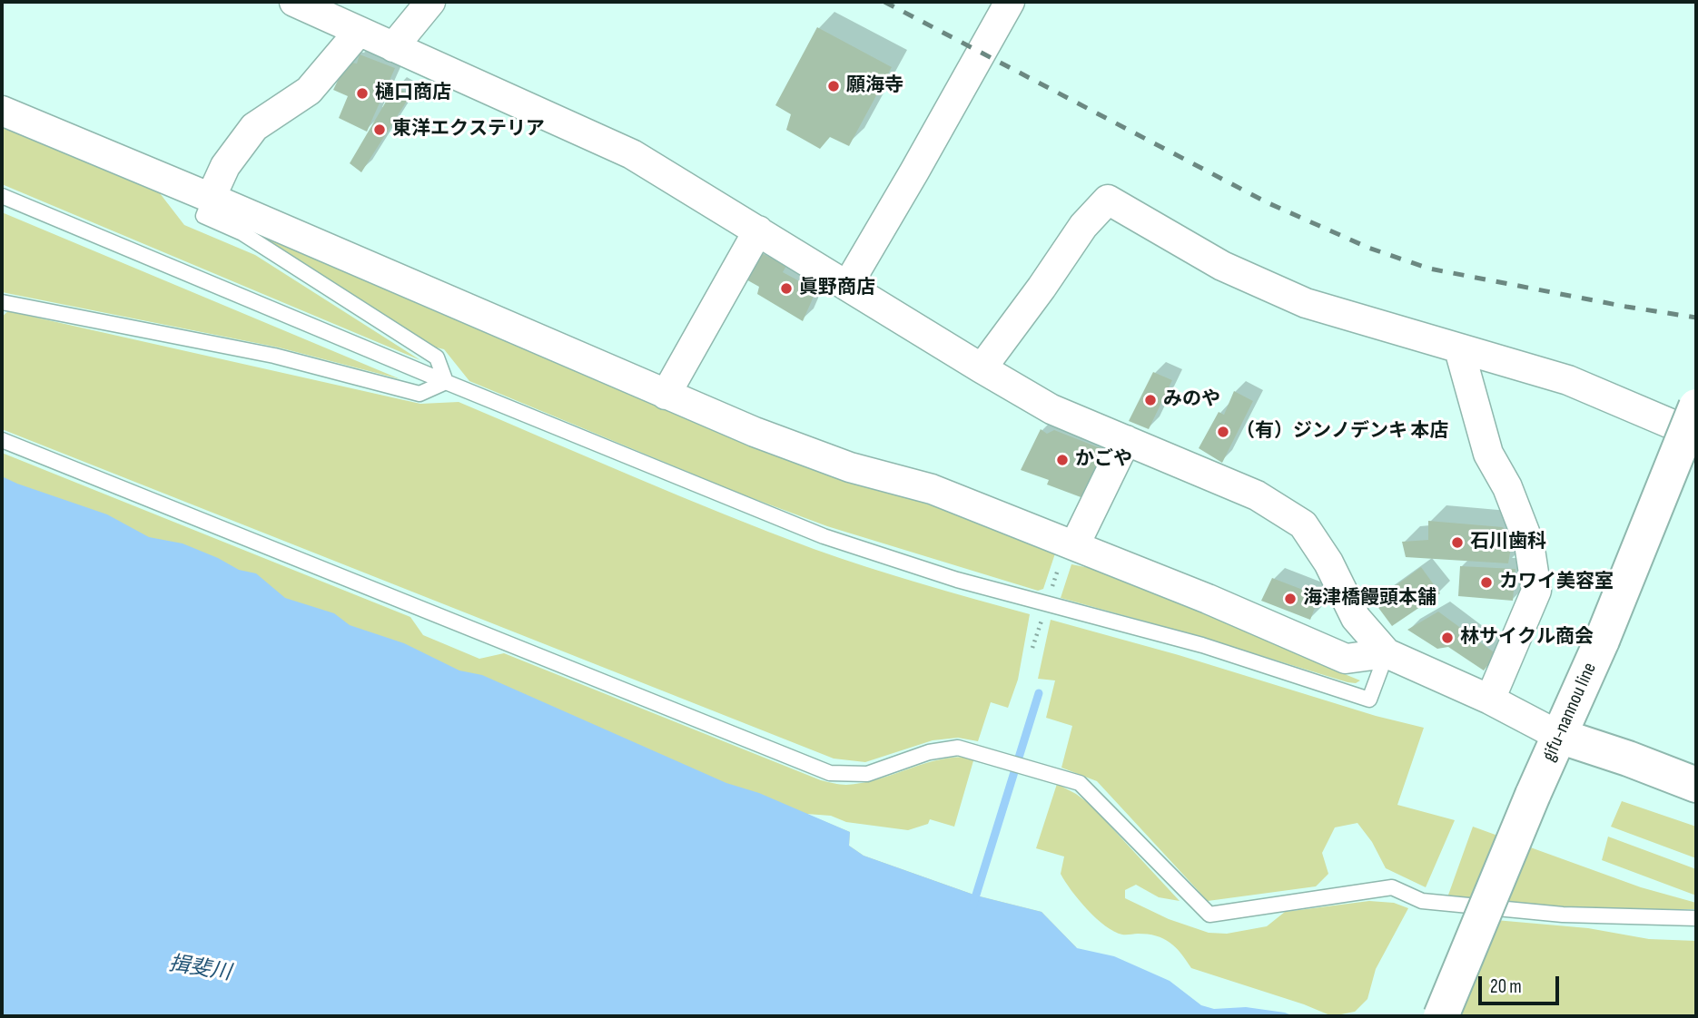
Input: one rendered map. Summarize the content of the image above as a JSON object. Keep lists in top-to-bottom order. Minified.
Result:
{"streets":{"main road":["gifu-nannou line"]},"water":["揖斐川"],"places":["願海寺","樋口商店","東洋エクステリア","眞野商店","みのや","（有）ジンノデンキ 本店","かごや","石川歯科","カワイ美容室","海津橋饅頭本舗","林サイクル商会"],"scale_bar":"20 m"}
